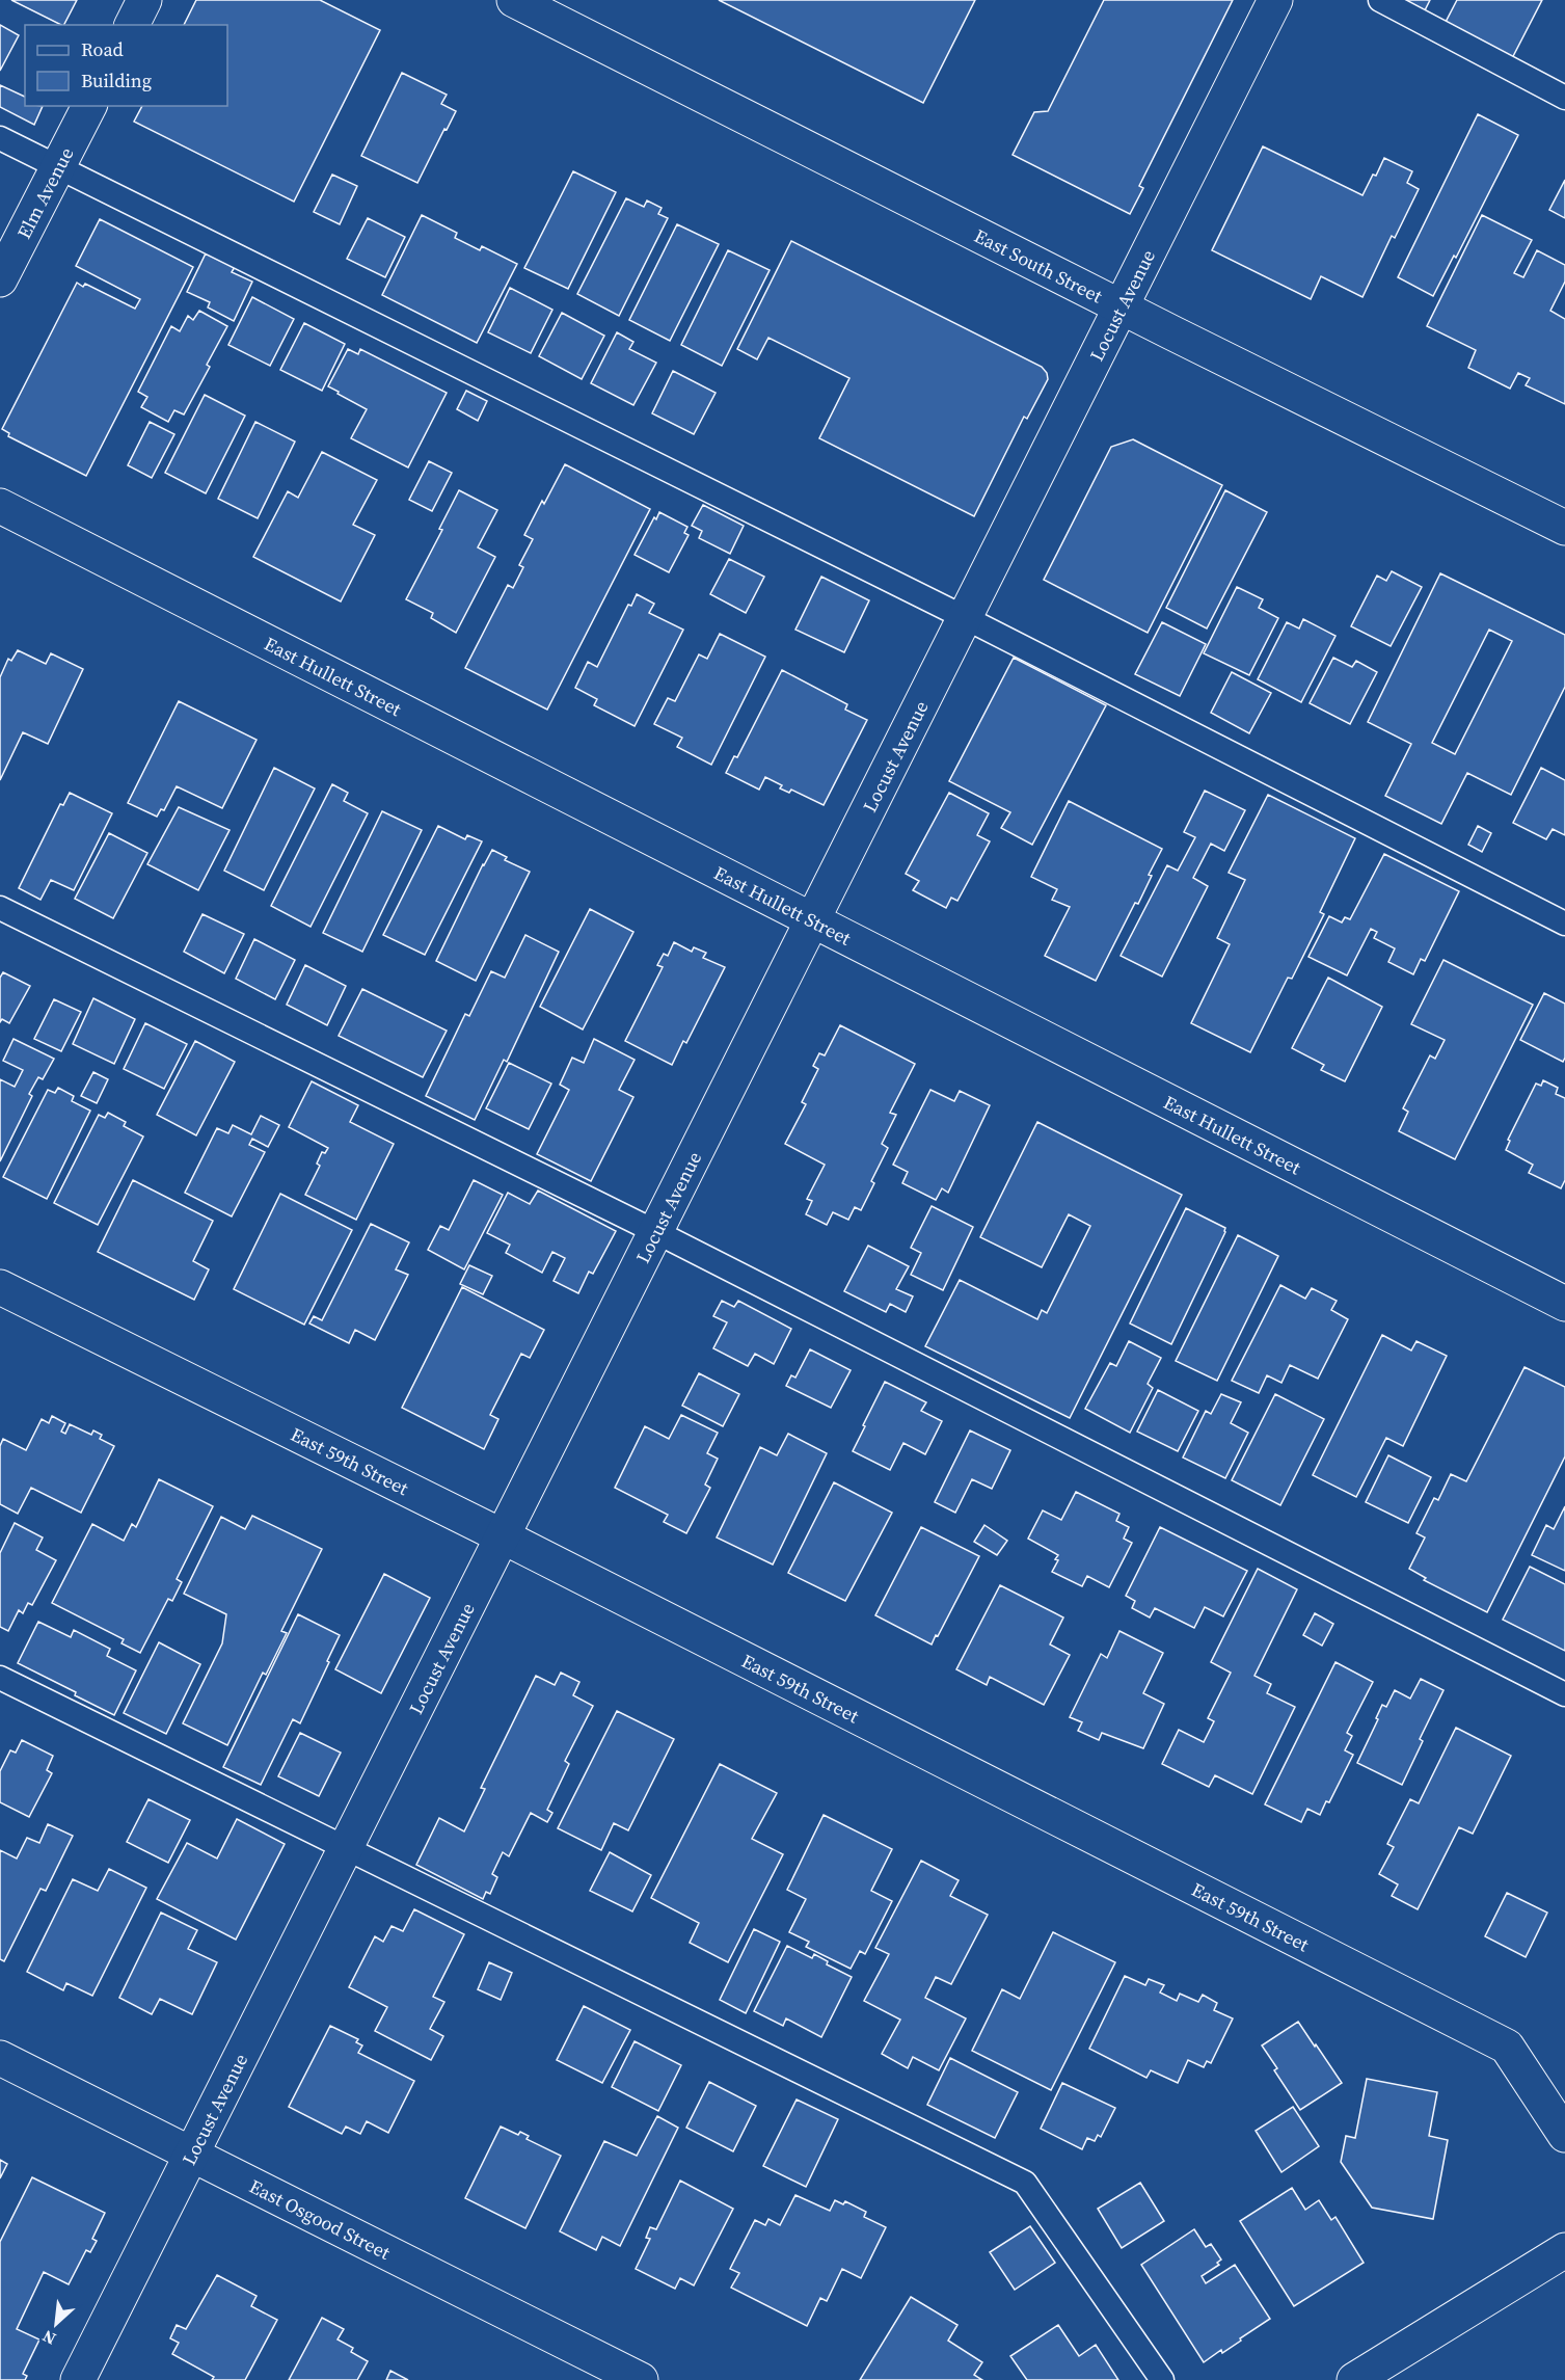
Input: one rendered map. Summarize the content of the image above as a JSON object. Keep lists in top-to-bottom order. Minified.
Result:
{"streets":{"street":["Elm Avenue","East South Street","Locust Avenue","East Hullett Street","East 59th Street","East Osgood Street"]},"crossings":[["East South Street","Locust Avenue"],["Locust Avenue","East Hullett Street"],["Locust Avenue","East 59th Street"],["Locust Avenue","East Osgood Street"]],"legend":["Road","Building"],"north":"bottom left"}
